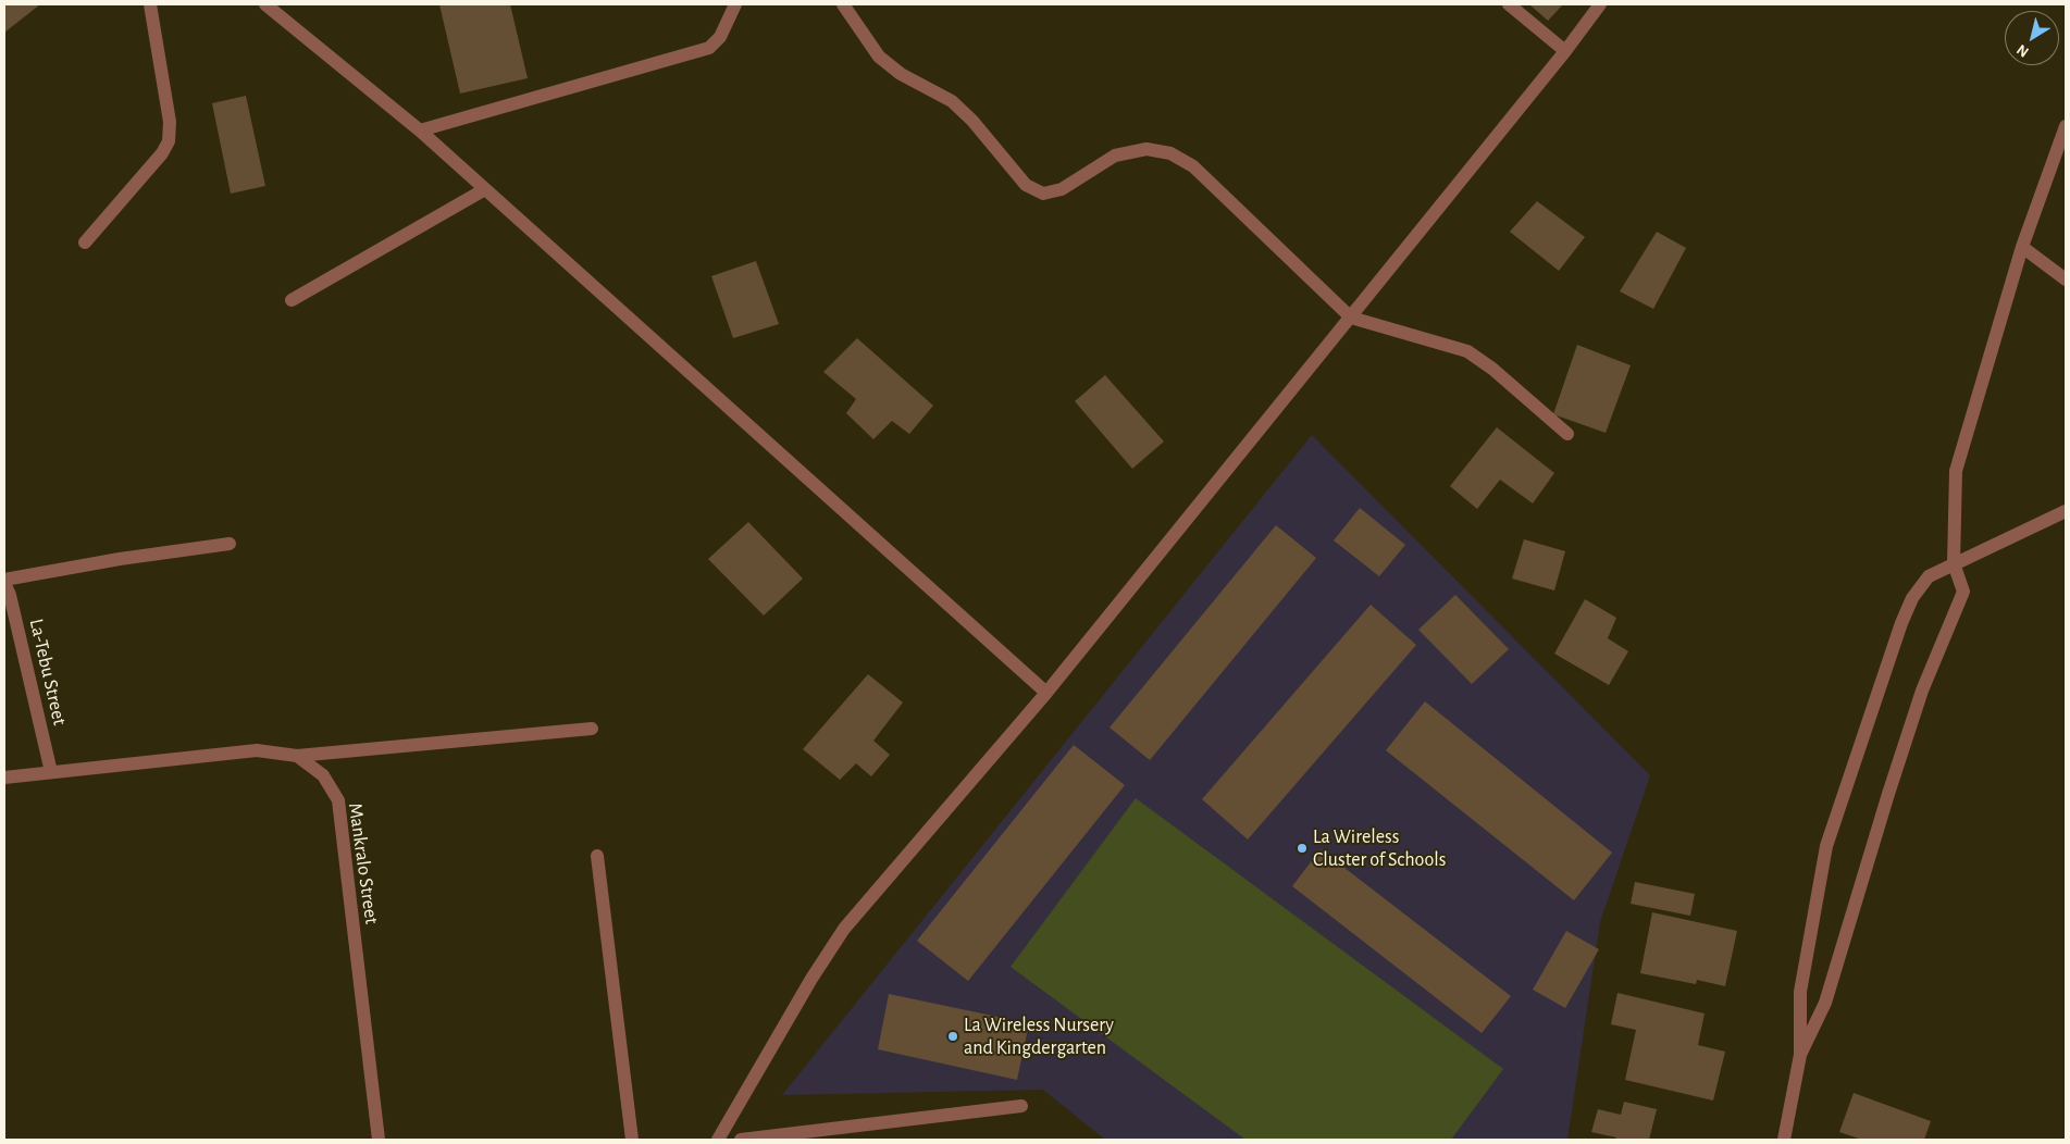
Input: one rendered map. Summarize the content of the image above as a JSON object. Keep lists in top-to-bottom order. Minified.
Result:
{"streets":{"street":["La-Tebu Street","Mankralo Street"]},"crossings":[["La-Tebu Street","Mankralo Street"]],"places":["La Wireless Cluster of Schools","La Wireless Nursery and Kingdergarten"],"north":"bottom left"}
